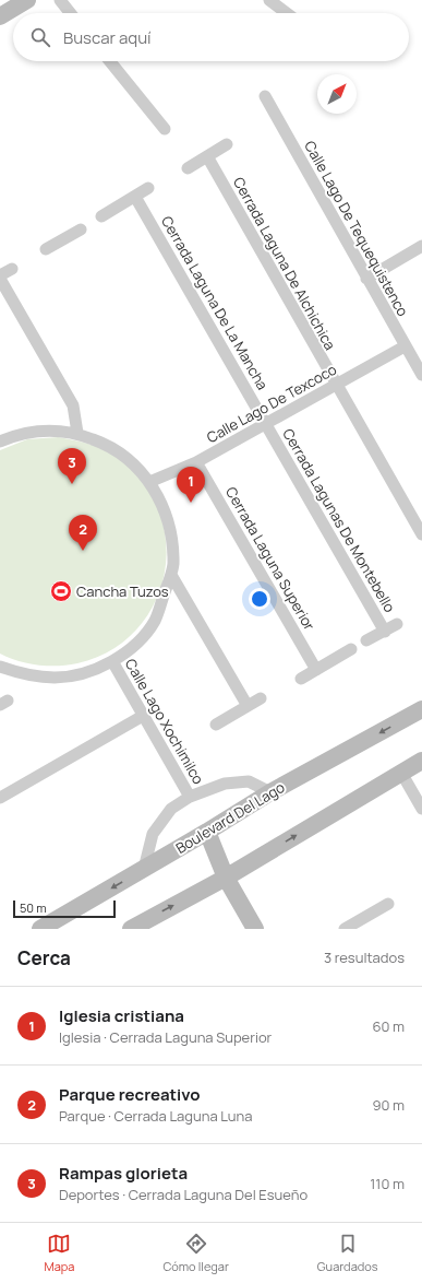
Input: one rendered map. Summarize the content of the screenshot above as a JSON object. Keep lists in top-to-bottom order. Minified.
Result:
{"streets":{"street":["Calle Lago De Tequequistenco","Cerrada Laguna De Alchichica","Cerrada Laguna De La Mancha","Calle Lago De Texcoco","Cerrada Lagunas De Montebello","Cerrada Laguna Superior","Calle Lago Xochimilco","Boulevard Del Lago"]},"crossings":[["Calle Lago De Tequequistenco","Calle Lago De Texcoco"],["Cerrada Laguna De Alchichica","Calle Lago De Texcoco"],["Cerrada Laguna De La Mancha","Calle Lago De Texcoco"],["Cerrada Laguna De La Mancha","Cerrada Lagunas De Montebello"],["Calle Lago De Texcoco","Cerrada Lagunas De Montebello"],["Calle Lago De Texcoco","Cerrada Laguna Superior"]],"places":{"sports":["Cancha Tuzos"]},"scale_bar":"50 m","north":"top right","page":{"search":"Buscar aquí","pins":["3","1","2"],"scale":"50 m","heading":["Cerca","3 resultados"],"list":[{"mark":"1","name":"Iglesia cristiana","note":"Iglesia · Cerrada Laguna Superior","value":"60 m"},{"mark":"2","name":"Parque recreativo","note":"Parque · Cerrada Laguna Luna","value":"90 m"},{"mark":"3","name":"Rampas glorieta","note":"Deportes · Cerrada Laguna Del Esueño","value":"110 m"}],"nav":["Mapa","Cómo llegar","Guardados"]}}
